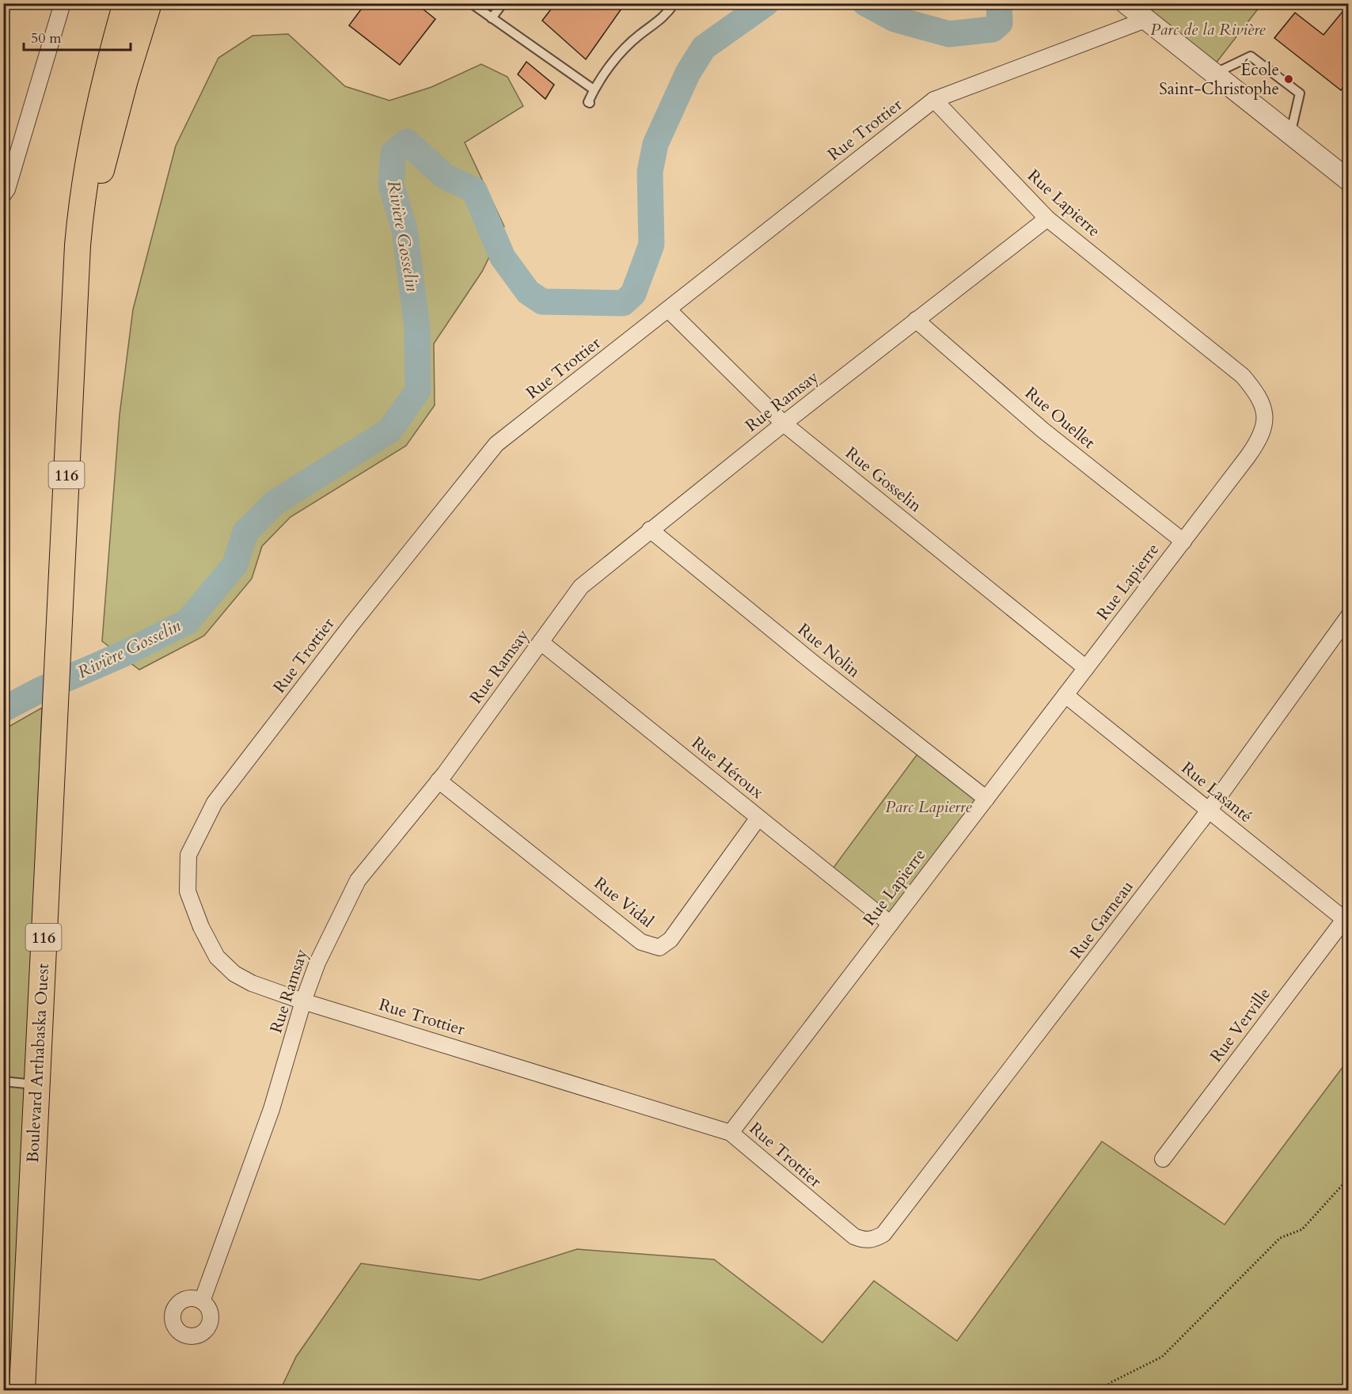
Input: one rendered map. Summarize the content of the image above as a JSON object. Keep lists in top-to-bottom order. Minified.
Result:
{"streets":{"main road":["116","Boulevard Arthabaska Ouest"],"street":["Rue Trottier","Rue Lapierre","Rue Ramsay","Rue Ouellet","Rue Gosselin","Rue Nolin","Rue Héroux","Rue Lasanté","Rue Vidal","Rue Garneau","Rue Verville"]},"crossings":[["Rue Trottier","Rue Lapierre"],["Rue Trottier","Rue Ramsay"],["Rue Trottier","Rue Gosselin"],["Rue Trottier","Rue Garneau"],["Rue Lapierre","Rue Ramsay"],["Rue Lapierre","Rue Ouellet"],["Rue Lapierre","Rue Gosselin"],["Rue Lapierre","Rue Nolin"],["Rue Lapierre","Rue Héroux"],["Rue Lapierre","Rue Lasanté"],["Rue Ramsay","Rue Ouellet"],["Rue Ramsay","Rue Gosselin"],["Rue Ramsay","Rue Nolin"],["Rue Ramsay","Rue Héroux"],["Rue Ramsay","Rue Vidal"],["116","Boulevard Arthabaska Ouest"],["Rue Héroux","Rue Vidal"],["Rue Lasanté","Rue Garneau"],["Rue Lasanté","Rue Verville"]],"water":["Rivière Gosselin"],"parks":["Parc de la Rivière","Parc Lapierre"],"places":["École Saint-Christophe"],"scale_bar":"50 m"}
